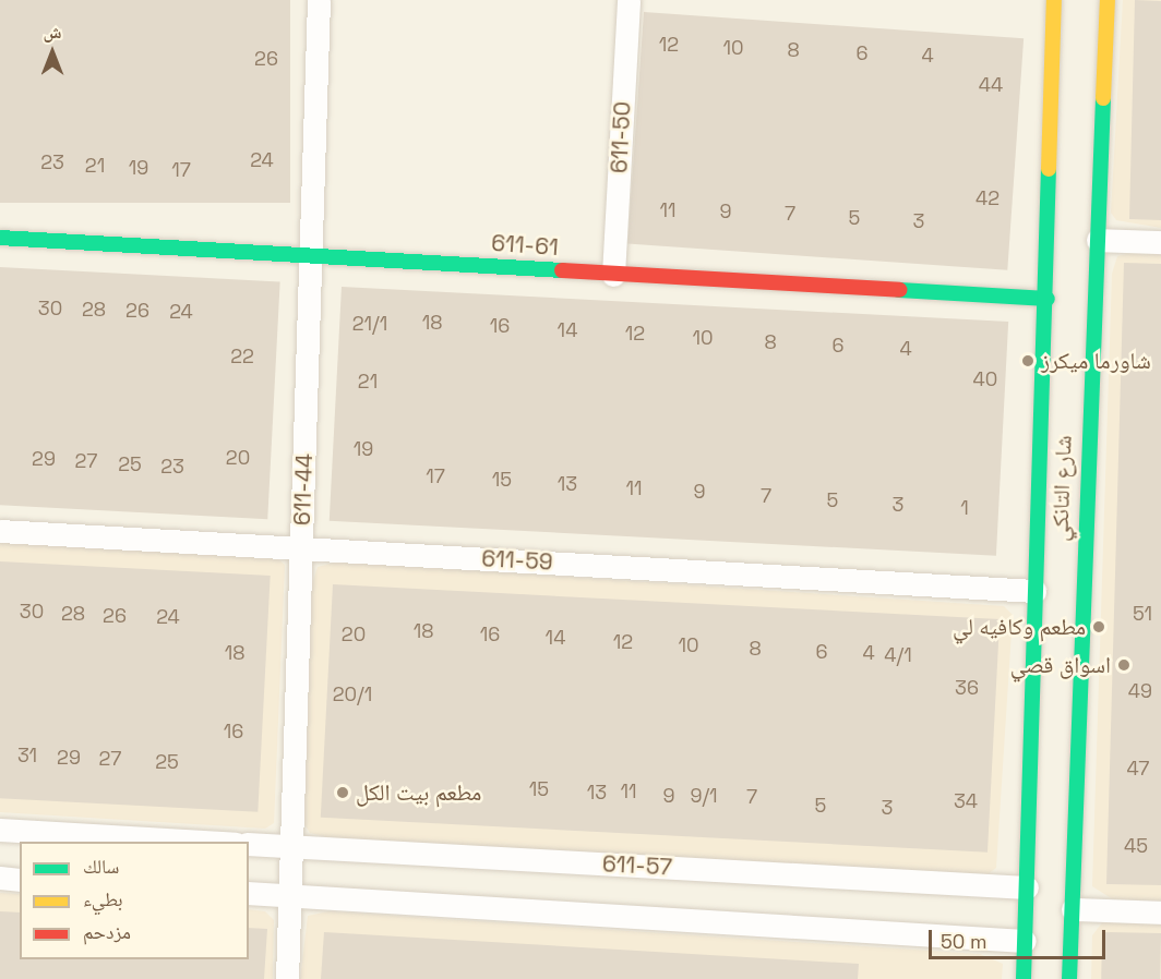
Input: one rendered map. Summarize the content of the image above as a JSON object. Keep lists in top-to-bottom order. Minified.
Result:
{"streets":{"street":["611-50","611-61","شارع التانكي","611-44","611-59","611-57"]},"crossings":[["611-50","611-61"],["611-61","شارع التانكي"],["611-61","611-44"],["شارع التانكي","611-59"],["شارع التانكي","611-57"],["611-44","611-59"],["611-44","611-57"]],"places":["شاورما ميكرز","مطعم وكافيه لي","اسواق قصي","مطعم بيت الكل"],"house_numbers":["12","10","8","6","4","26","44","24","23","21","19","17","42","11","9","7","5","3","30","28","26","24","18","21/1","16","14","12","10","8","6","4","22","40","21","19","20","29","27","25","23","17","15","13","11","9","7","5","3","1","30","28","51","26","24","18","20","16","14","12","10","8","6","18","4","4/1","36","49","20/1","16","31","29","27","25","47","15","11","13","9","9/1","7","34","5","3","45"],"legend":["سالك","بطيء","مزدحم"],"scale_bar":"50 m","north":"top"}
